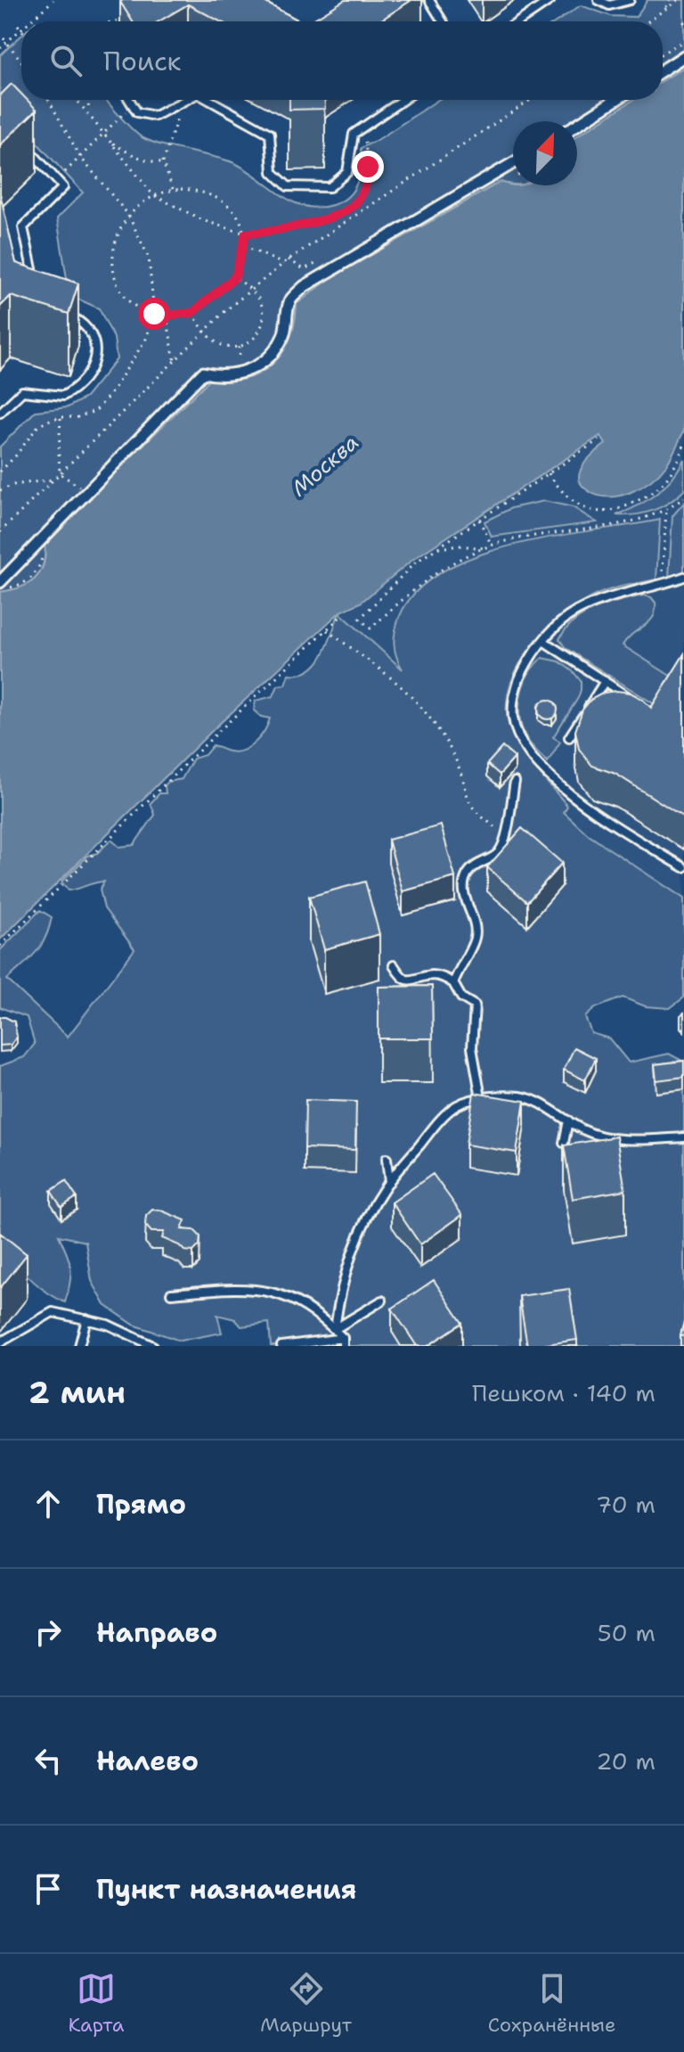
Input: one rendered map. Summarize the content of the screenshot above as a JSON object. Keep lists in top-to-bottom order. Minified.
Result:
{"water":["Москва"],"north":"top right","page":{"search":"Поиск","heading":["2 мин","Пешком · 140 m"],"list":[["Прямо","70 m"],["Направо","50 m"],["Налево","20 m"],"Пункт назначения"],"nav":["Карта","Маршрут","Сохранённые"]}}
